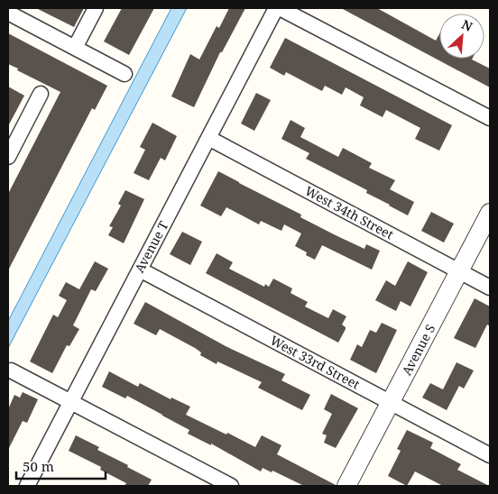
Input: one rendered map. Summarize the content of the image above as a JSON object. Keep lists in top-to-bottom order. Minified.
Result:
{"streets":{"street":["West 34th Street","Avenue T","Avenue S","West 33rd Street"]},"crossings":[["West 34th Street","Avenue T"],["West 34th Street","Avenue S"],["Avenue T","West 33rd Street"],["Avenue S","West 33rd Street"]],"scale_bar":"50 m","north":"top right"}
